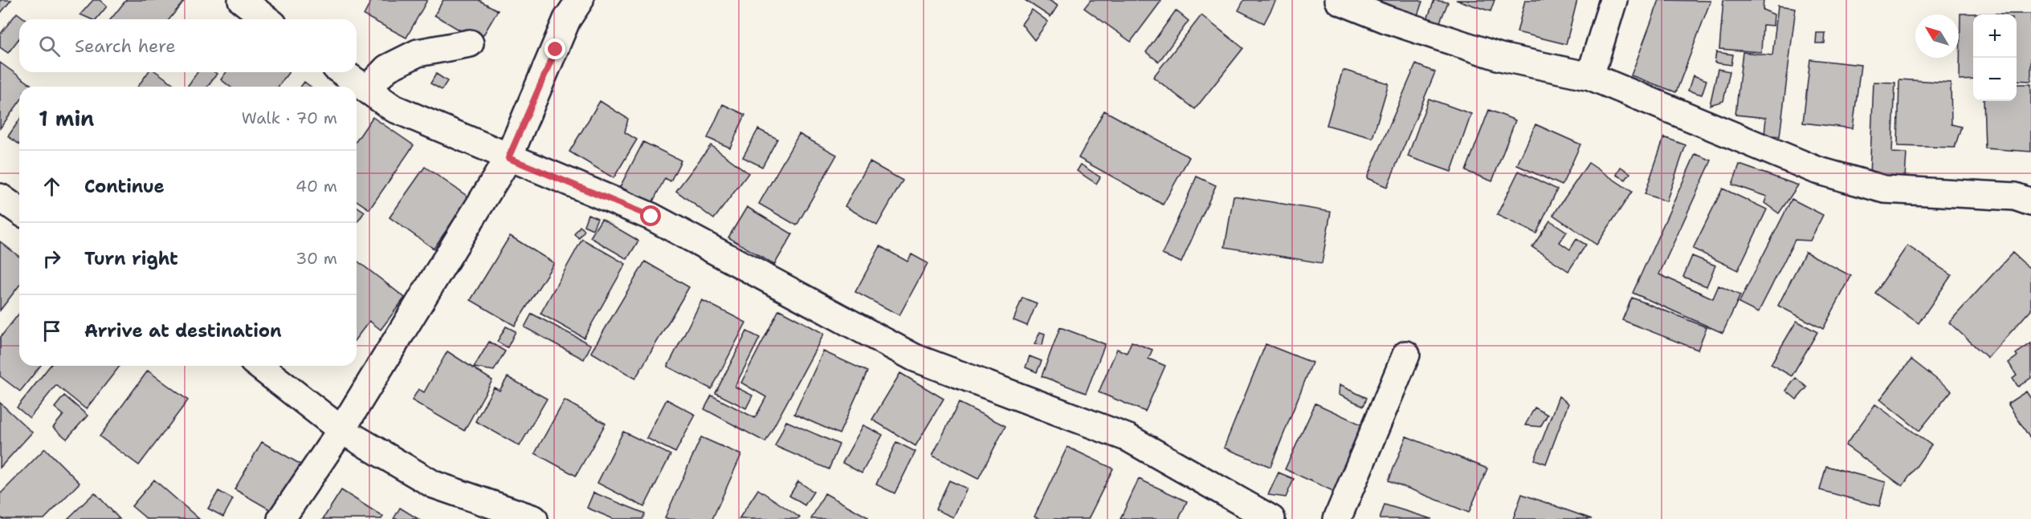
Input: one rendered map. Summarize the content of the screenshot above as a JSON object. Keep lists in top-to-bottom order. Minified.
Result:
{"north":"top left","page":{"map_buttons":["+","−"],"search":"Search here","heading":["1 min","Walk · 70 m"],"list":[["Continue","40 m"],["Turn right","30 m"],"Arrive at destination"]}}
